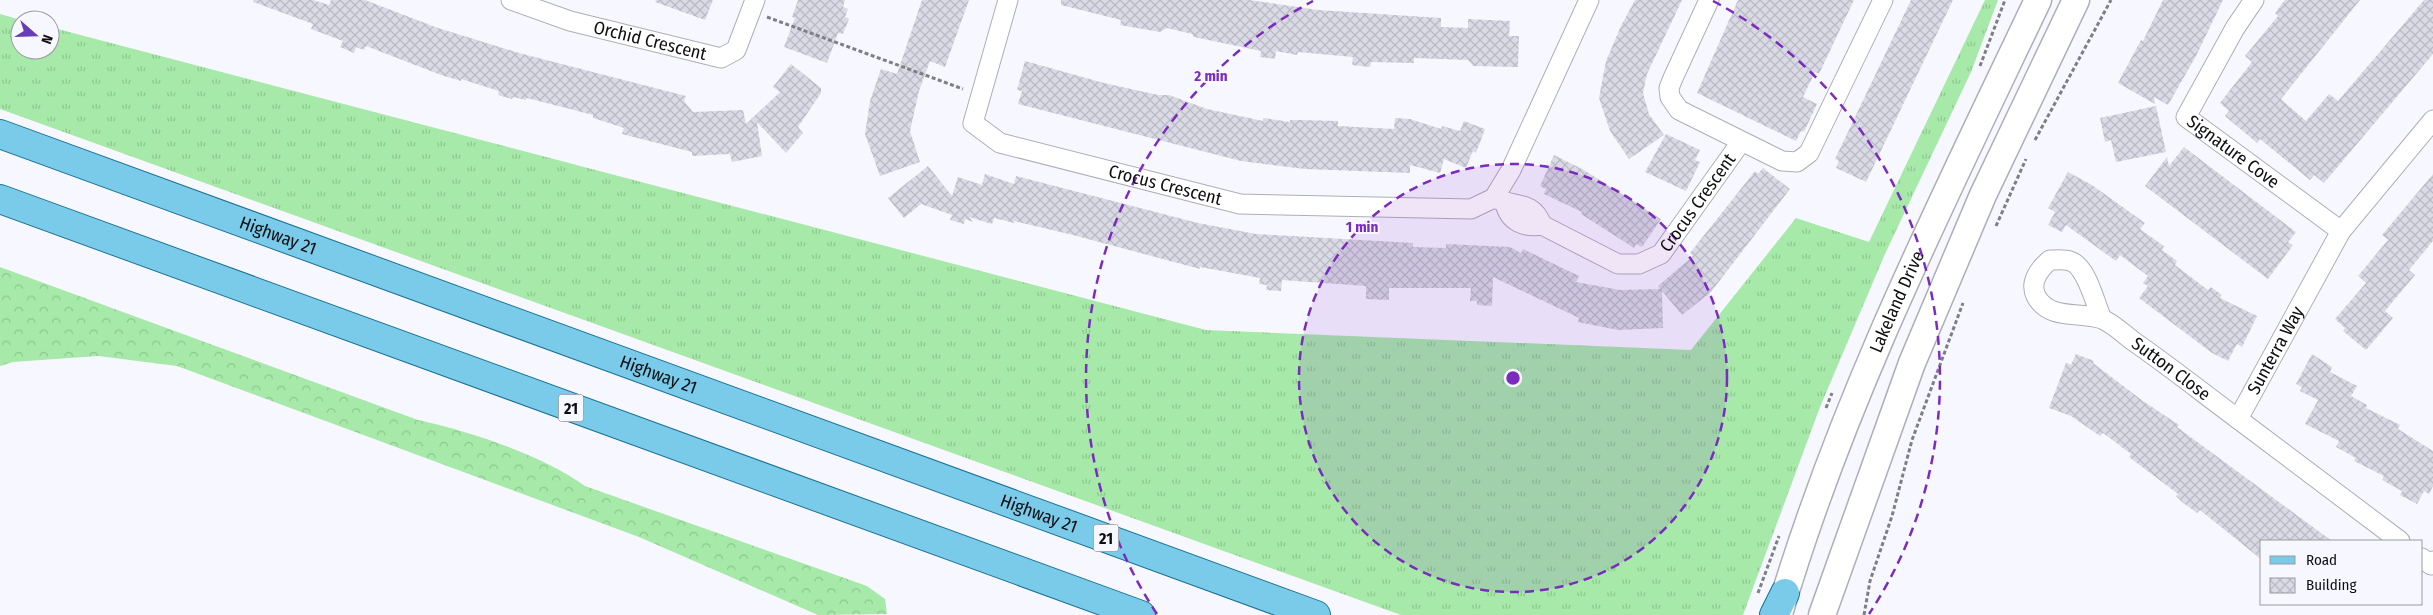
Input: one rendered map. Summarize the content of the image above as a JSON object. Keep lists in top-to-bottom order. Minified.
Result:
{"streets":{"main road":["Highway 21","Lakeland Drive","21"],"street":["Orchid Crescent","Signature Cove","Crocus Crescent","Sunterra Way","Sutton Close"]},"crossings":[["Signature Cove","Sunterra Way"],["Sunterra Way","Sutton Close"]],"legend":["Road","Building"],"north":"right","rings":["2 min","1 min"]}
